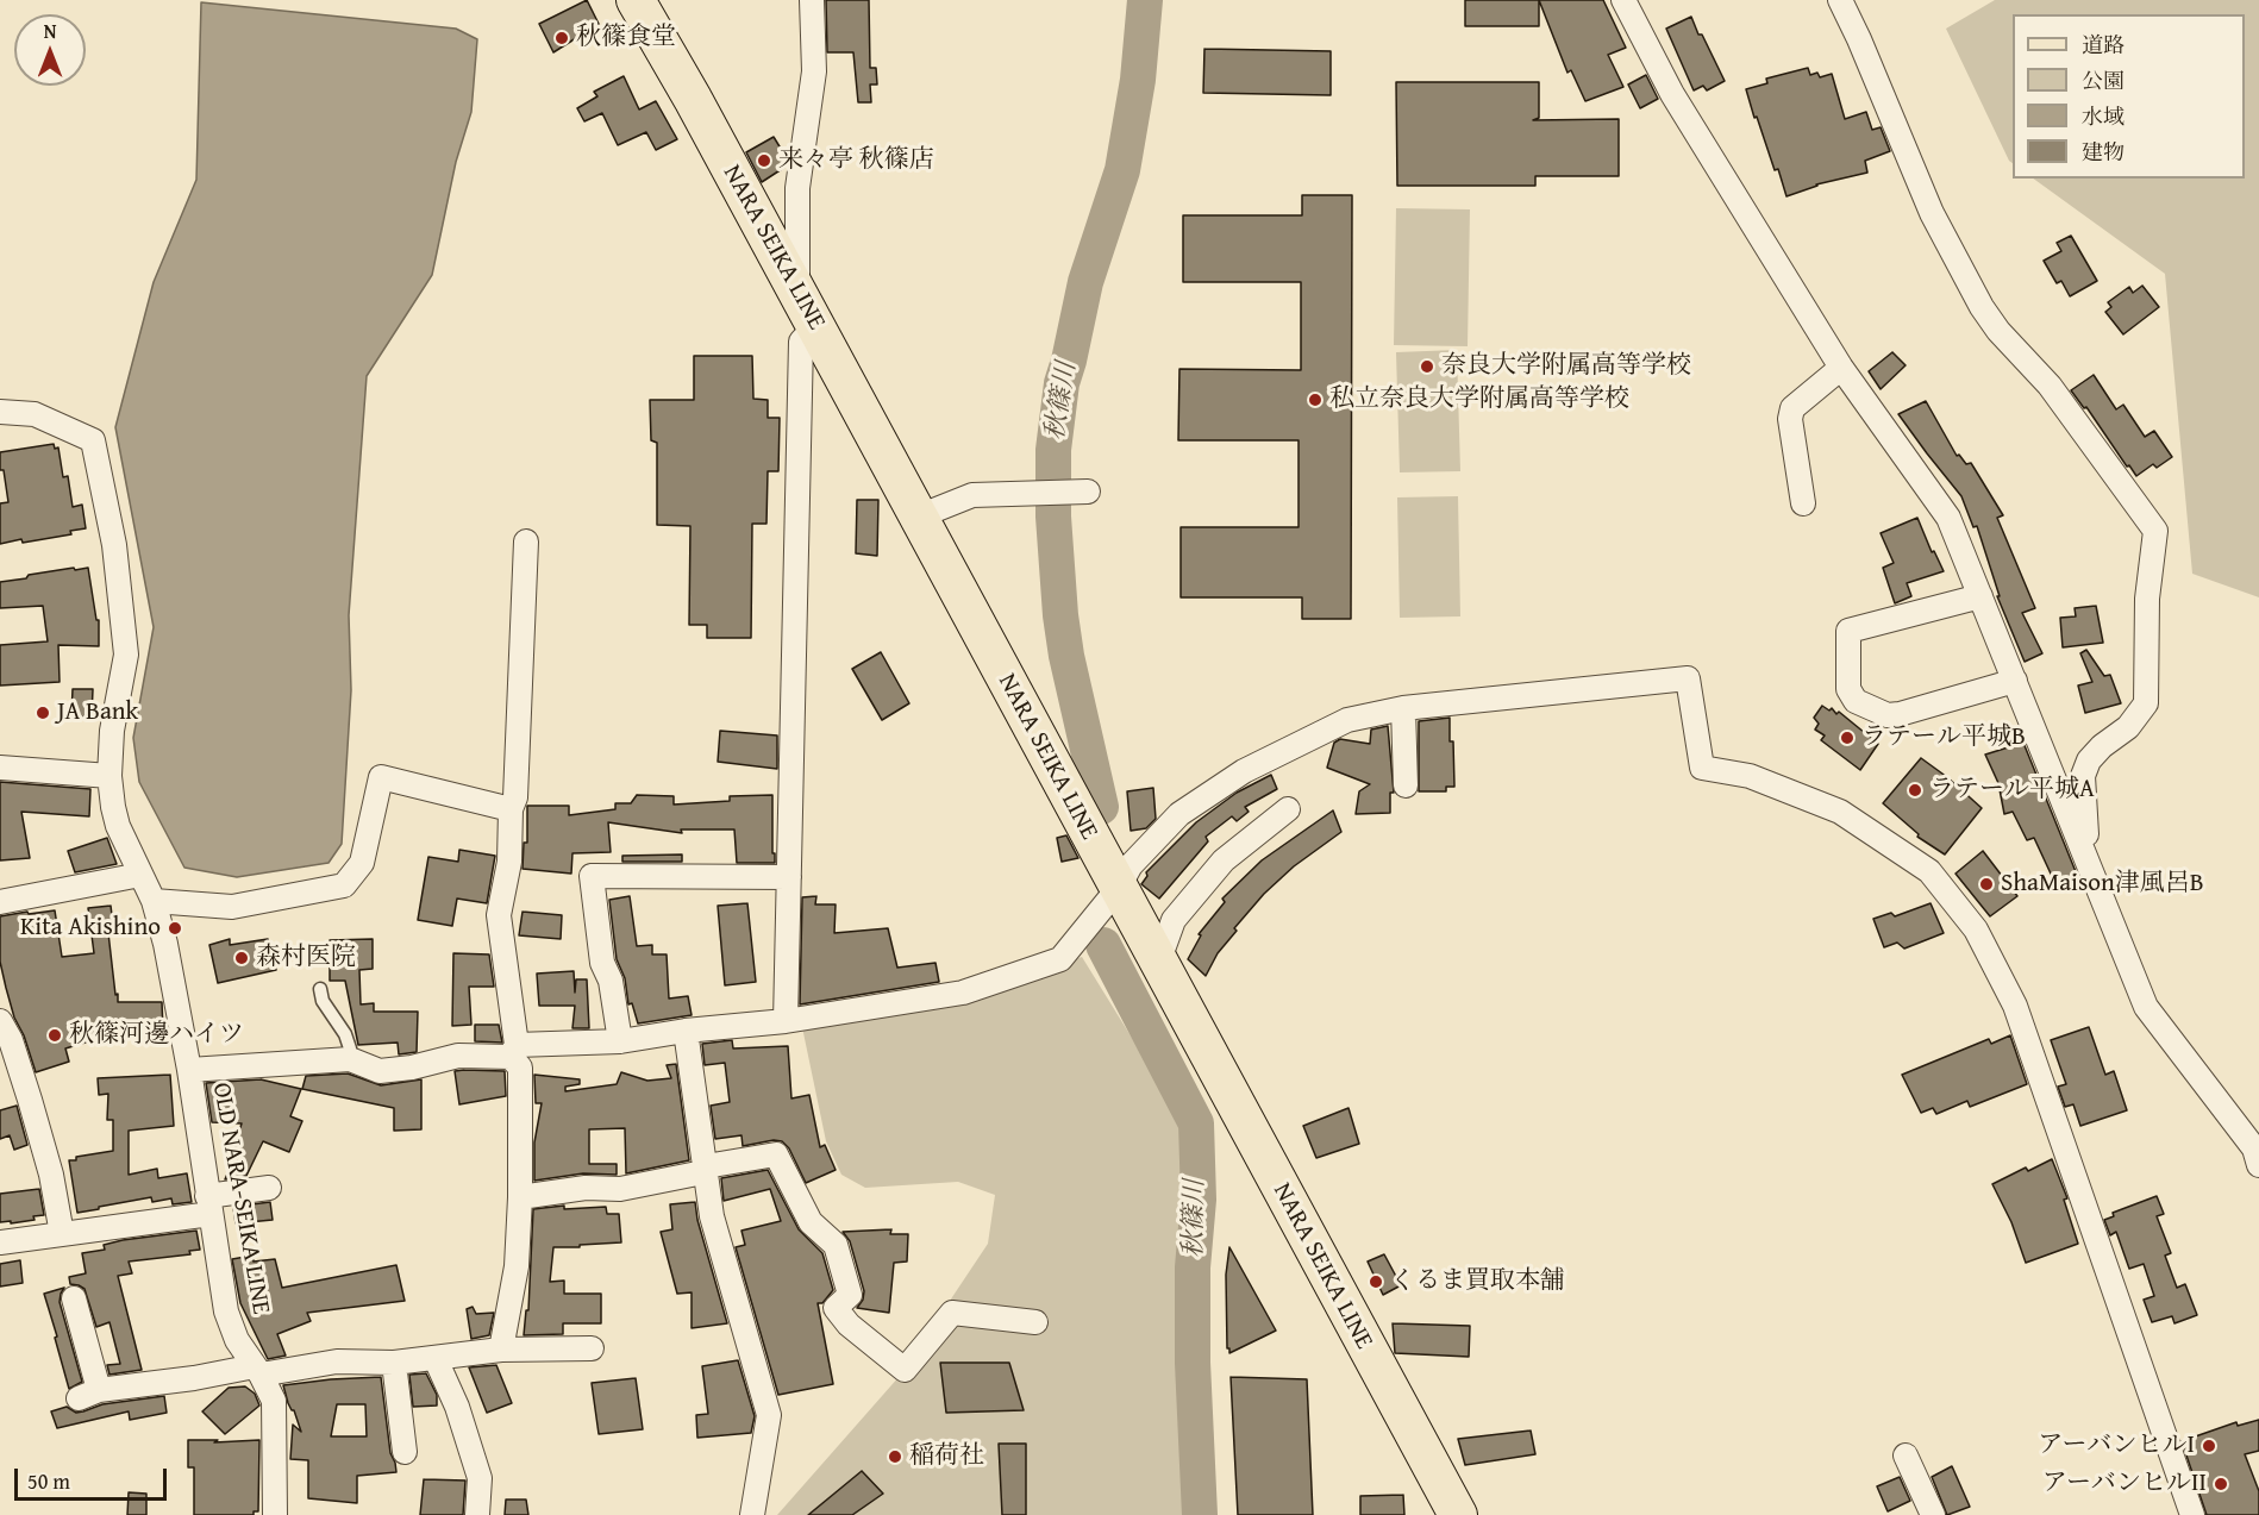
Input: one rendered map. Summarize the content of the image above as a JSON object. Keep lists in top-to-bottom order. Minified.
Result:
{"streets":{"main road":["NARA SEIKA LINE"],"street":["OLD NARA-SEIKA LINE"]},"water":["秋篠川"],"places":["秋篠食堂","来々亭 秋篠店","奈良大学附属高等学校","私立奈良大学附属高等学校","JA Bank","ラテール平城B","ラテール平城A","ShaMaison津風呂B","Kita Akishino","森村医院","秋篠河邊ハイツ","くるま買取本舗","アーバンヒルⅠ","稲荷社","アーバンヒルⅡ"],"legend":["道路","公園","水域","建物"],"scale_bar":"50 m","north":"top"}
